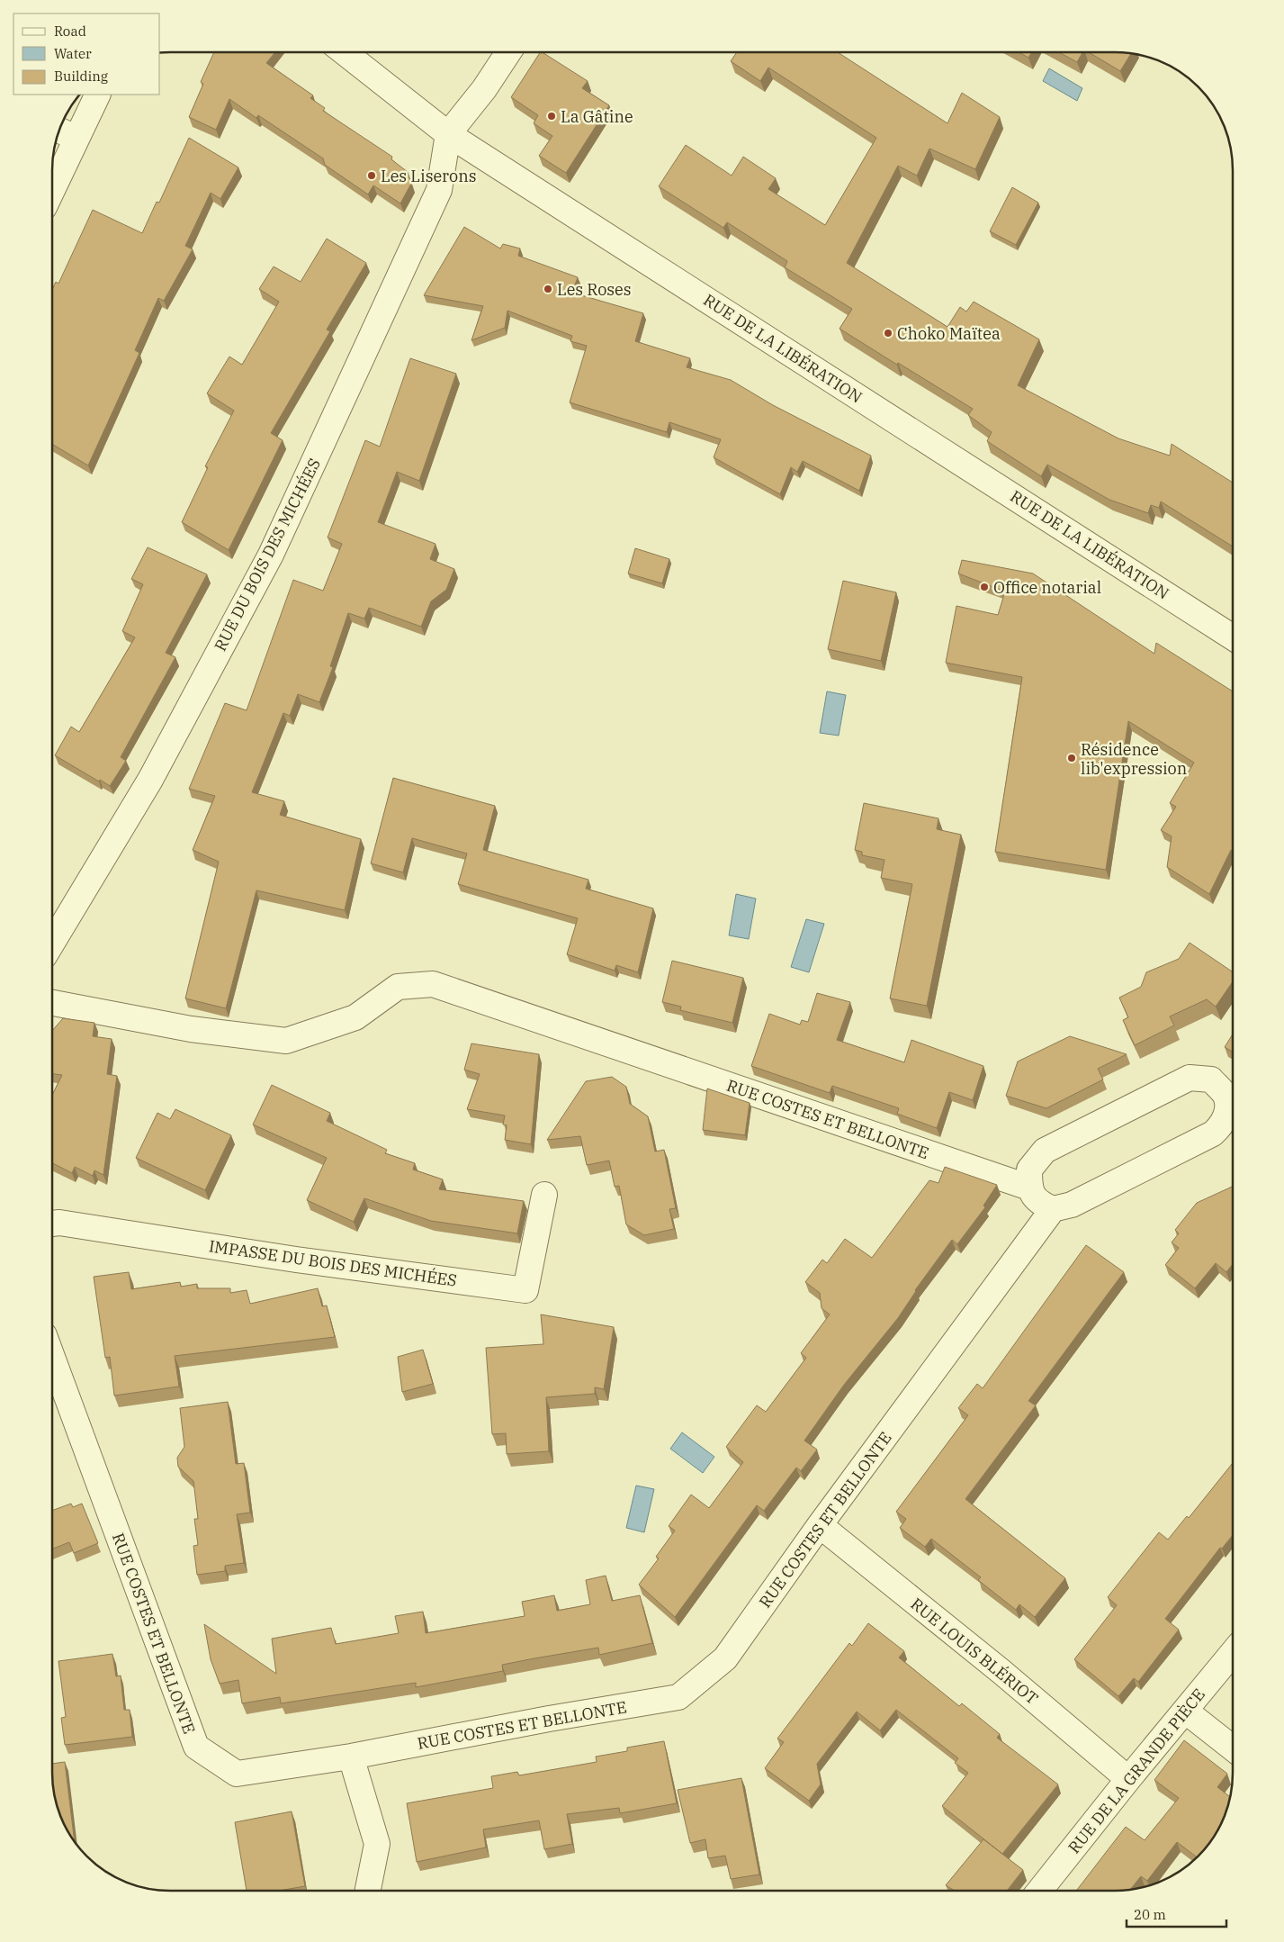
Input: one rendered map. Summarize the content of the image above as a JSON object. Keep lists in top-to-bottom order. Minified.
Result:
{"streets":{"street":["RUE DE LA LIBÉRATION","RUE DU BOIS DES MICHÉES","RUE COSTES ET BELLONTE","IMPASSE DU BOIS DES MICHÉES","RUE LOUIS BLÉRIOT","RUE DE LA GRANDE PIÈCE"]},"crossings":[["RUE DE LA LIBÉRATION","RUE DU BOIS DES MICHÉES"],["RUE COSTES ET BELLONTE","RUE LOUIS BLÉRIOT"],["RUE LOUIS BLÉRIOT","RUE DE LA GRANDE PIÈCE"]],"places":["La Gâtine","Les Liserons","Les Roses","Choko Maïtea","Office notarial","Résidence lib'expression"],"legend":["Road","Water","Building"],"scale_bar":"20 m"}
